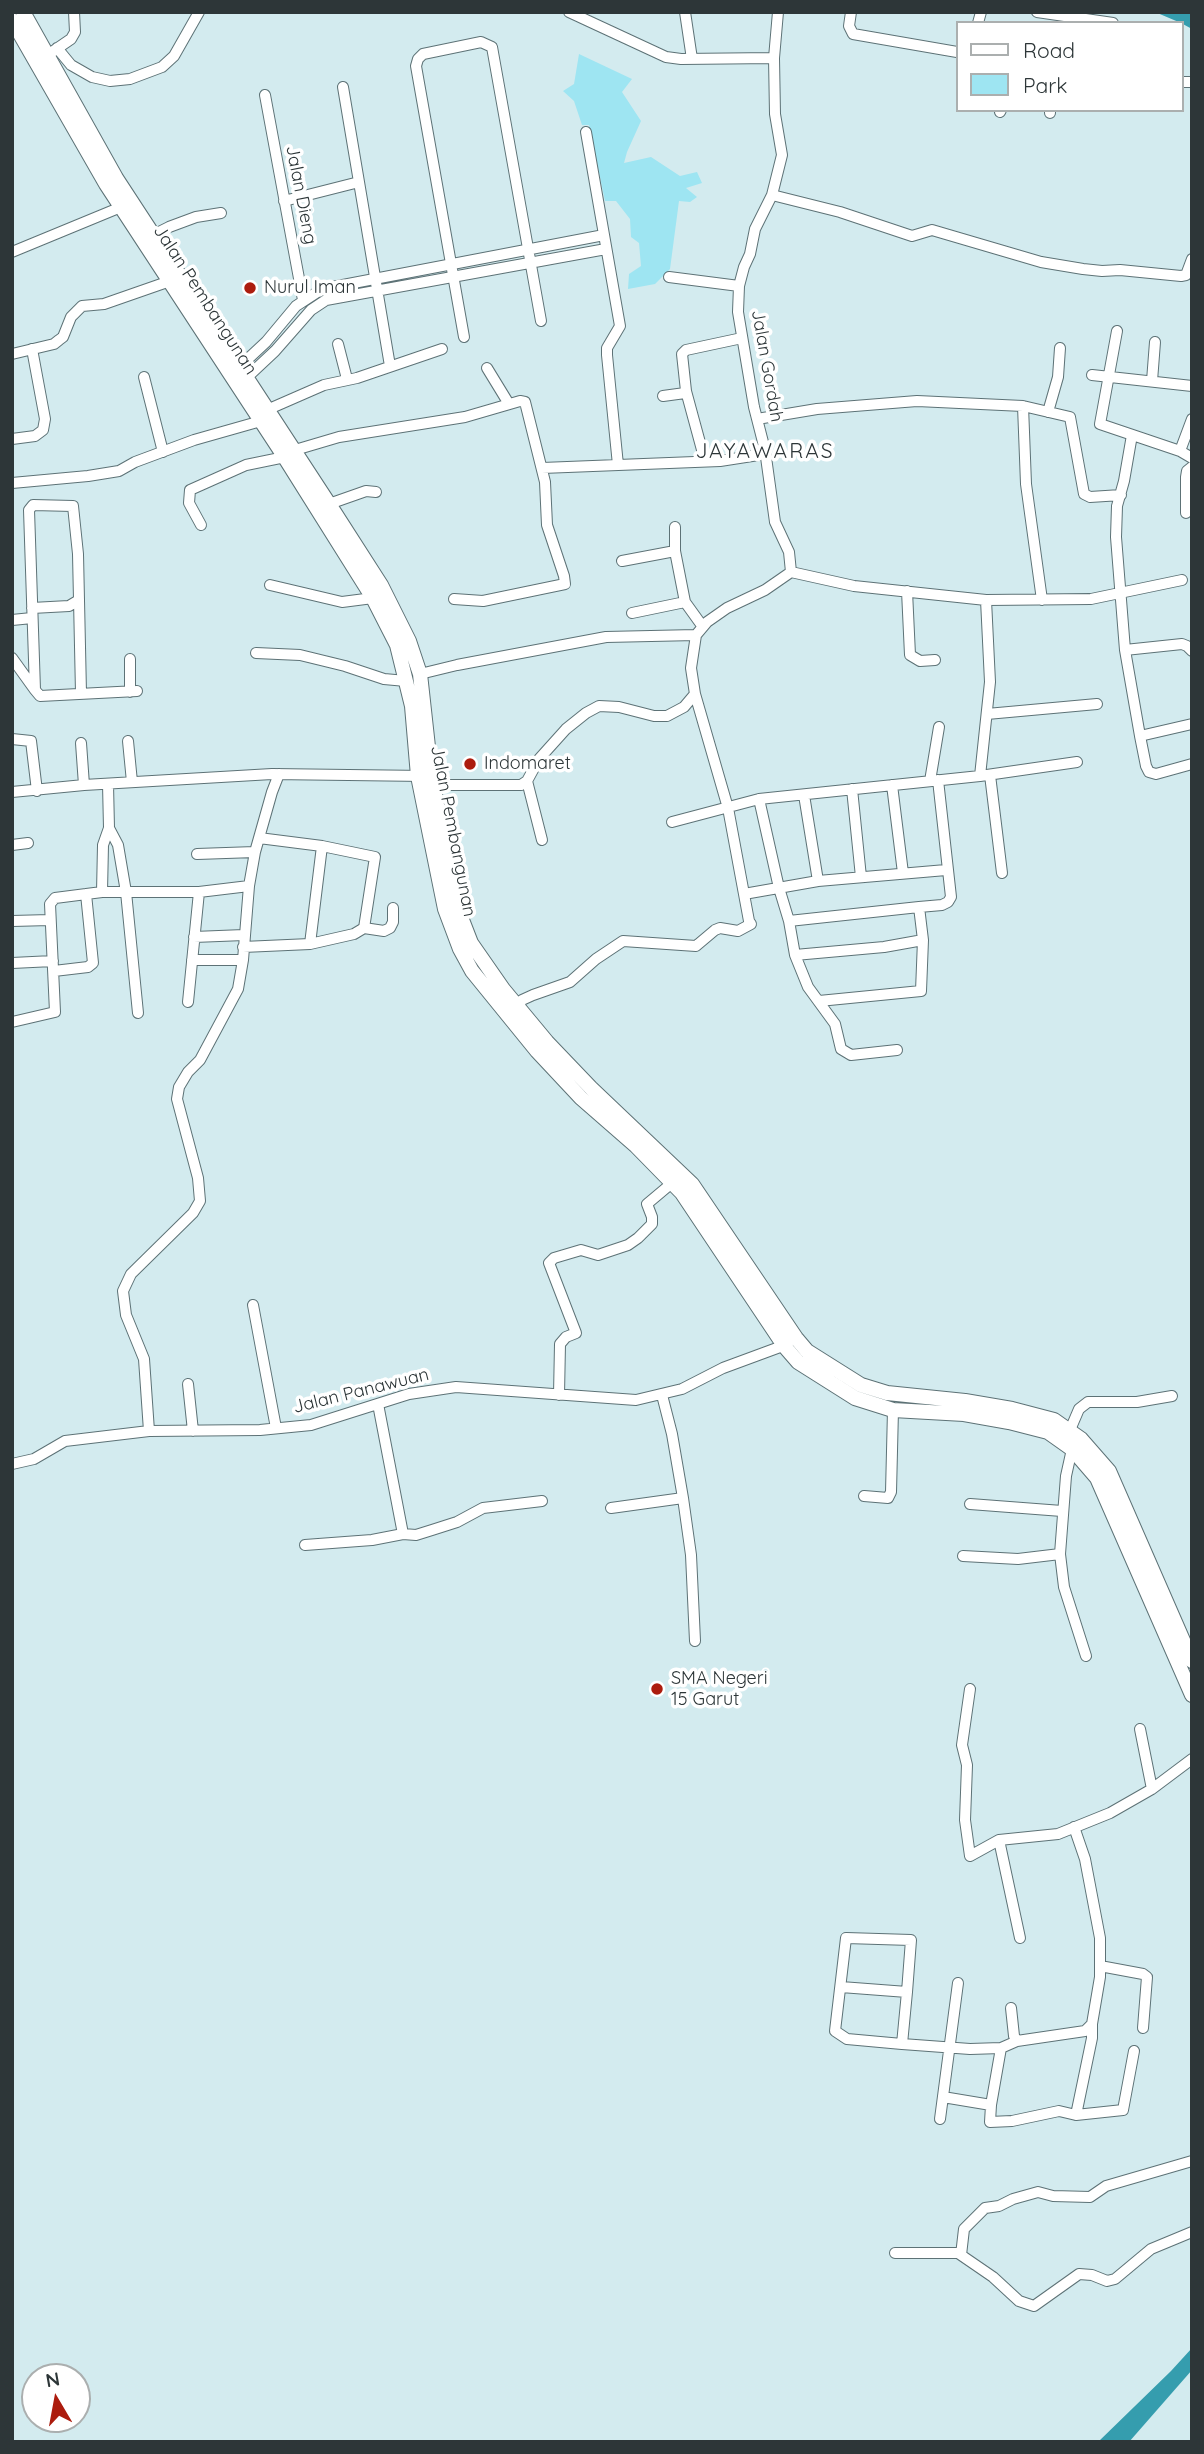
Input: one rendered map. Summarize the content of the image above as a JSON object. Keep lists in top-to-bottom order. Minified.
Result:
{"streets":{"main road":["Jalan Pembangunan"],"street":["Jalan Dieng","Jalan Gordah","Jalan Panawuan"]},"crossings":[["Jalan Pembangunan","Jalan Panawuan"]],"districts":["JAYAWARAS"],"places":["Nurul Iman","Indomaret","SMA Negeri 15 Garut"],"legend":["Road","Park"],"north":"top"}
